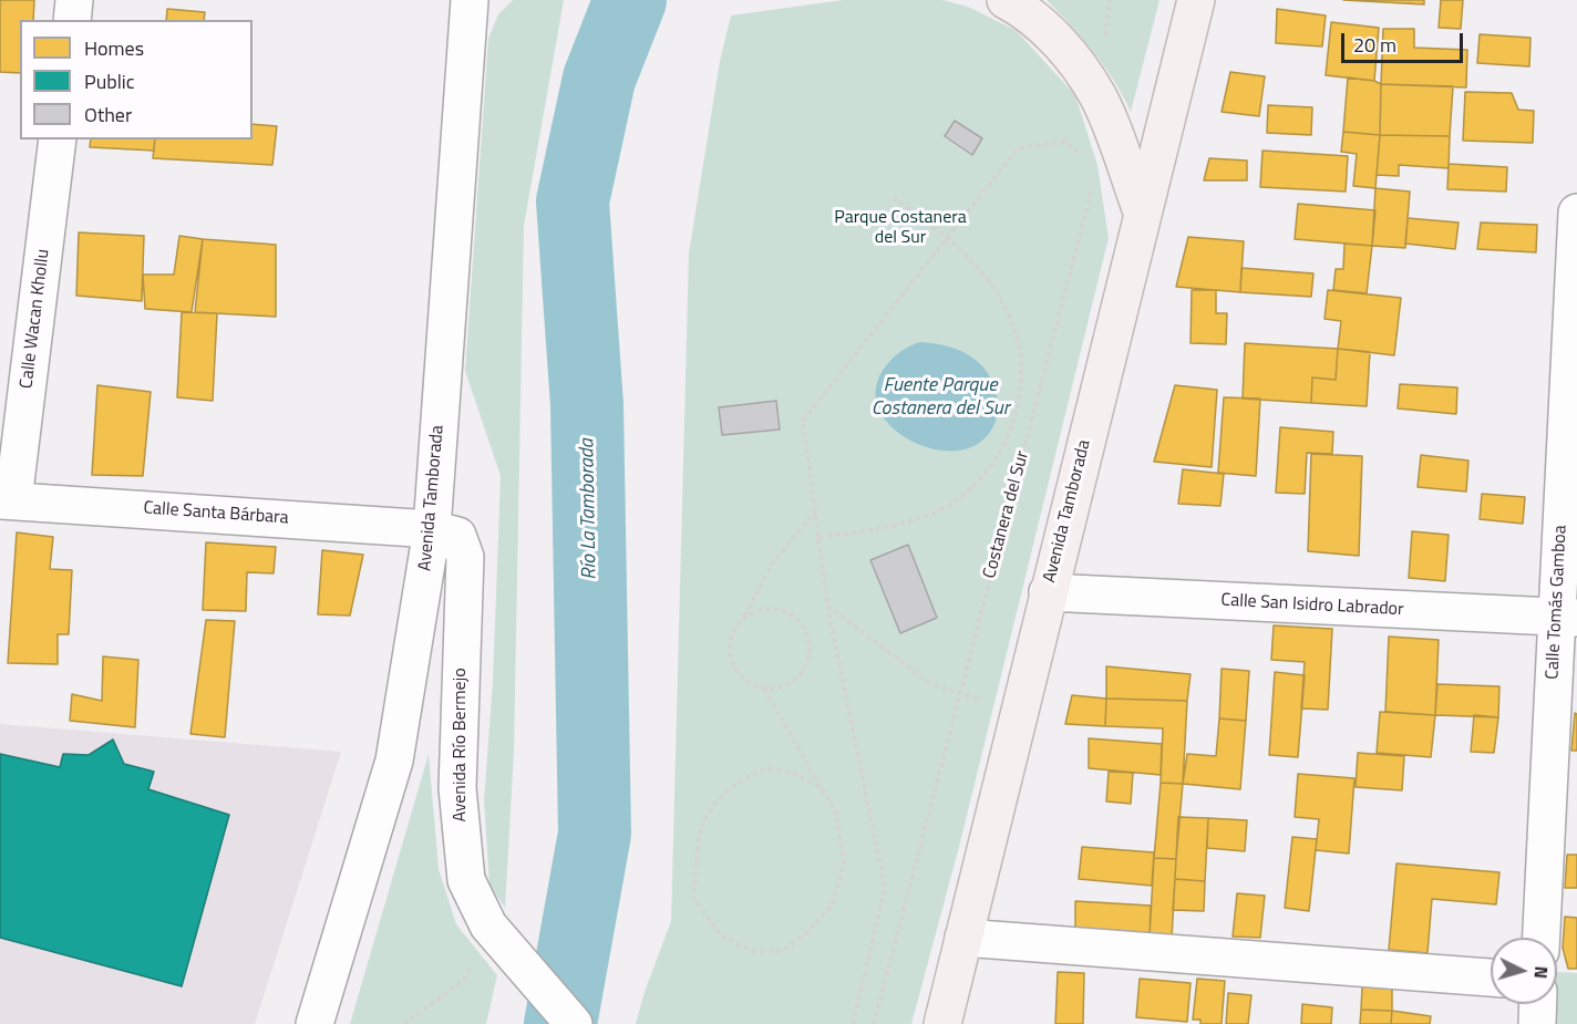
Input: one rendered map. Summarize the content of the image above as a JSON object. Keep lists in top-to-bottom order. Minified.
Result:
{"streets":{"main road":["Avenida Tamborada"],"street":["Calle Wacan Khollu","Calle Santa Bárbara","Calle Tomás Gamboa","Calle San Isidro Labrador","Avenida Río Bermejo"],"path":["Costanera del Sur"]},"crossings":[["Calle Wacan Khollu","Calle Santa Bárbara"],["Avenida Tamborada","Calle Santa Bárbara"],["Avenida Tamborada","Calle San Isidro Labrador"],["Avenida Tamborada","Avenida Río Bermejo"],["Calle Santa Bárbara","Avenida Río Bermejo"],["Calle Tomás Gamboa","Calle San Isidro Labrador"]],"water":["Fuente Parque Costanera del Sur","Río La Tamborada"],"parks":["Parque Costanera del Sur"],"legend":["Homes","Public","Other"],"scale_bar":"20 m","north":"right"}
